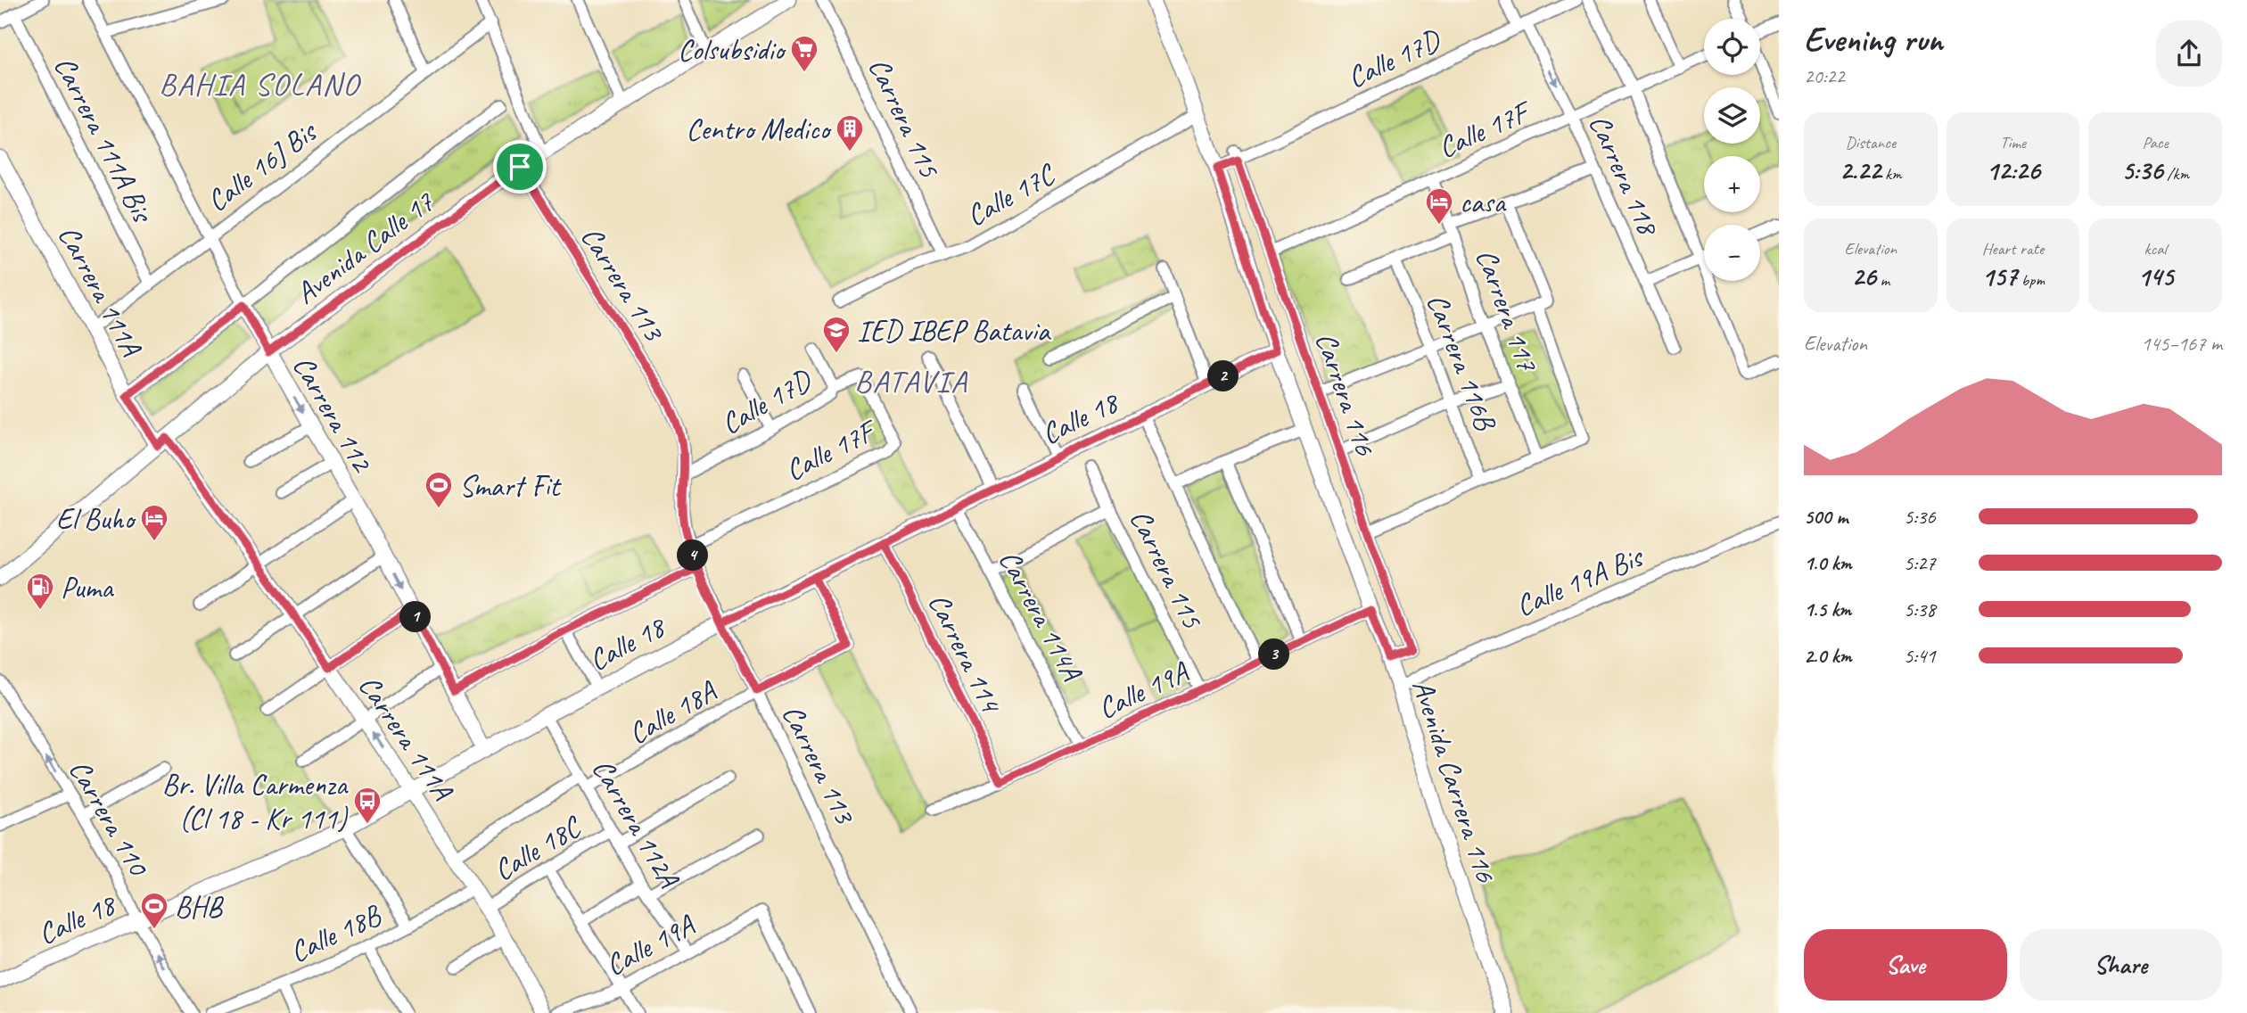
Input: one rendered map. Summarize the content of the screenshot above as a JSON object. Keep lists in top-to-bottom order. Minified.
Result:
{"streets":{"street":["Calle 17D","Carrera 115","Calle 17F","Carrera 111A Bis","Calle 16J Bis","Carrera 118","Calle 17C","Avenida Calle 17","Carrera 113","Carrera 111A","Carrera 117","Carrera 116B","Carrera 116","Carrera 112","Calle 18","Calle 19A Bis","Carrera 114A","Carrera 114","Calle 19A","Calle 18A","Avenida Carrera 116","Carrera 110","Carrera 112A","Calle 18C","Calle 18B"]},"crossings":[["Calle 17D","Calle 17F"],["Calle 17D","Carrera 118"],["Calle 17D","Carrera 113"],["Calle 17D","Carrera 116"],["Calle 17D","Avenida Carrera 116"],["Carrera 115","Calle 17C"],["Carrera 115","Calle 19A"],["Calle 17F","Carrera 118"],["Calle 17F","Carrera 113"],["Calle 17F","Carrera 117"],["Calle 17F","Carrera 116"],["Carrera 111A Bis","Calle 16J Bis"],["Calle 16J Bis","Carrera 111A"],["Calle 16J Bis","Carrera 112"],["Calle 17C","Avenida Carrera 116"],["Avenida Calle 17","Carrera 113"],["Avenida Calle 17","Carrera 111A"],["Avenida Calle 17","Carrera 112"],["Carrera 113","Calle 18"],["Carrera 113","Calle 18A"],["Carrera 111A","Calle 18"],["Carrera 111A","Calle 18C"],["Carrera 111A","Calle 18B"],["Carrera 116","Avenida Carrera 116"],["Carrera 112","Calle 18"],["Calle 18","Carrera 114A"],["Calle 18","Carrera 114"],["Calle 18","Calle 18A"],["Calle 18","Avenida Carrera 116"],["Calle 18","Carrera 110"],["Calle 18","Carrera 112A"],["Calle 19A Bis","Avenida Carrera 116"],["Carrera 114A","Calle 19A"],["Carrera 114","Calle 19A"],["Calle 19A","Avenida Carrera 116"],["Calle 19A","Carrera 112A"],["Calle 18A","Carrera 112A"],["Carrera 112A","Calle 18C"]],"one_way":["Carrera 110"],"districts":["BAHIA SOLANO","BATAVIA"],"places":{"supermarket":["Colsubsidio"],"building":["Centro Medico"],"hotel":["casa","El Buho"],"school or university":["IED IBEP Batavia"],"sports":["Smart Fit","BHB"],"fuel station":["Puma"],"bus stop":["Br. Villa Carmenza (Cl 18 - Kr 111)"]},"page":{"heading":["Evening run","20:22"],"map_buttons":["+","−"],"stats":[["Distance","2.22 km"],["Time","12:26"],["Pace","5:36 /km"],["Elevation","26 m"],["Heart rate","157 bpm"],["kcal","145"]],"chart":["Elevation","145–167 m"],"pins":["2","4","1","3"],"list":[{"name":"500 m","note":"5:36"},{"name":"1.0 km","note":"5:27"},{"name":"1.5 km","note":"5:38"},{"name":"2.0 km","note":"5:41"}],"buttons":["Save","Share"]}}
